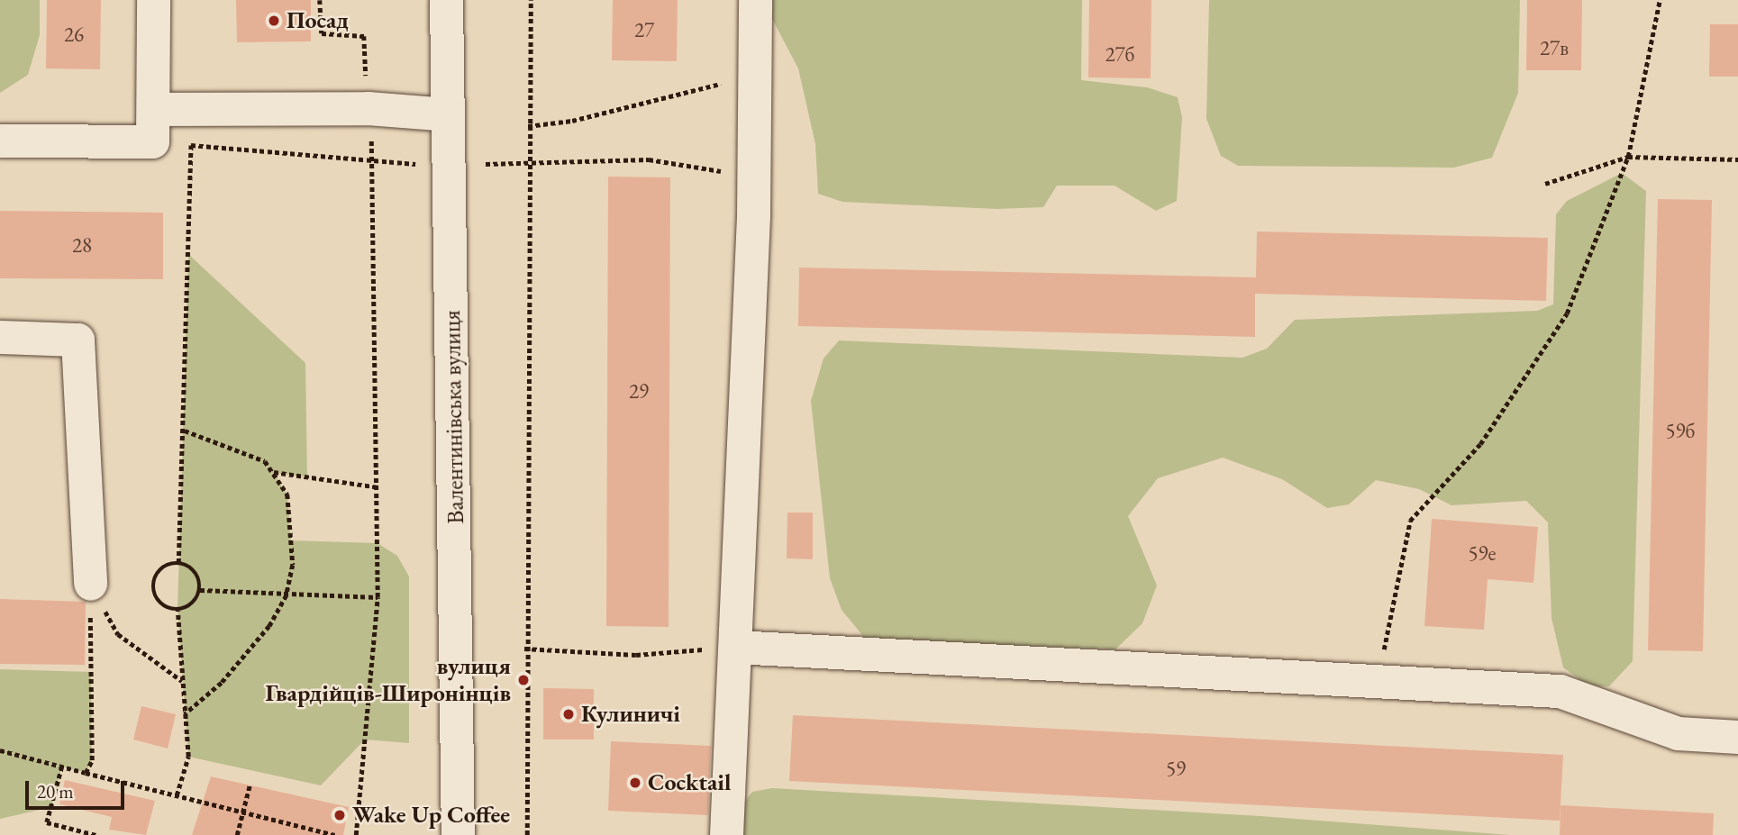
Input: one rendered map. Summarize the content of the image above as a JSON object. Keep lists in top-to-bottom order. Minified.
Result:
{"streets":{"street":["Валентинівська вулиця"]},"places":["Посад","вулиця Гвардійців-Широнінців","Кулиничі","Cocktail","Wake Up Coffee"],"house_numbers":["27","26","27в","27б","28","29","59б","59е","59"],"scale_bar":"20 m"}
